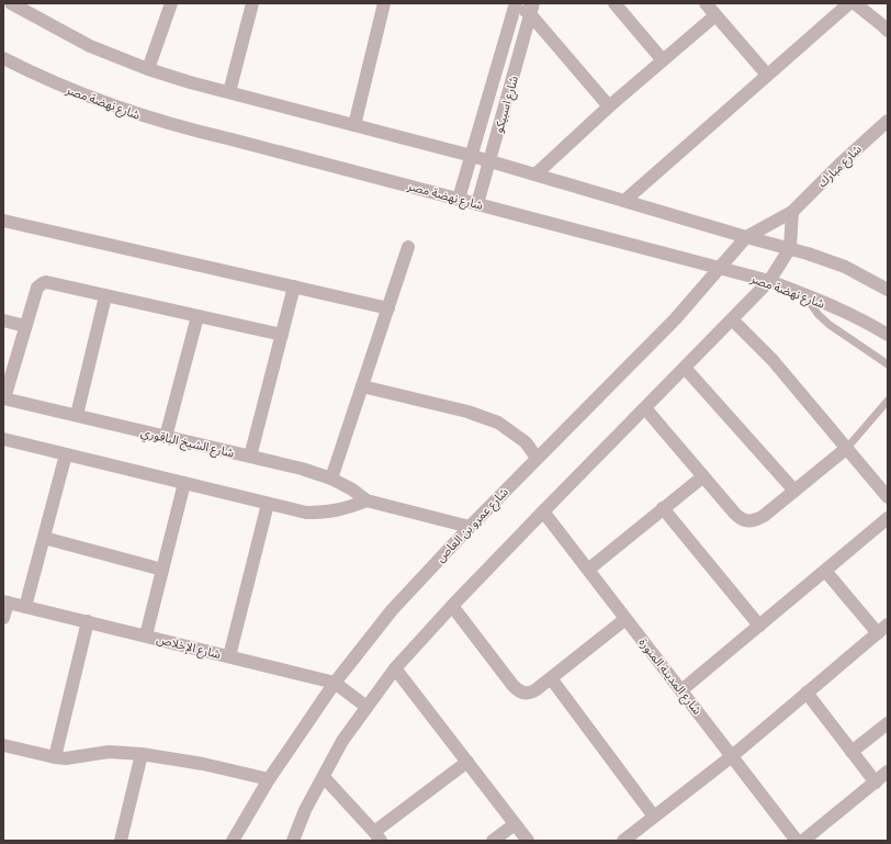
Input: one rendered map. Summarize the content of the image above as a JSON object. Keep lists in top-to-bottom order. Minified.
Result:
{"streets":{"street":["شارع نهضة مصر","شارع اسبيكو","شارع مبارك","شارع الشيخ الباقوري","شارع عمرو بن العاص","شارع الإخلاص","شارع المدينة المنورة"]},"crossings":[["شارع نهضة مصر","شارع اسبيكو"],["شارع نهضة مصر","شارع عمرو بن العاص"],["شارع مبارك","شارع عمرو بن العاص"],["شارع الشيخ الباقوري","شارع عمرو بن العاص"],["شارع عمرو بن العاص","شارع الإخلاص"]]}
